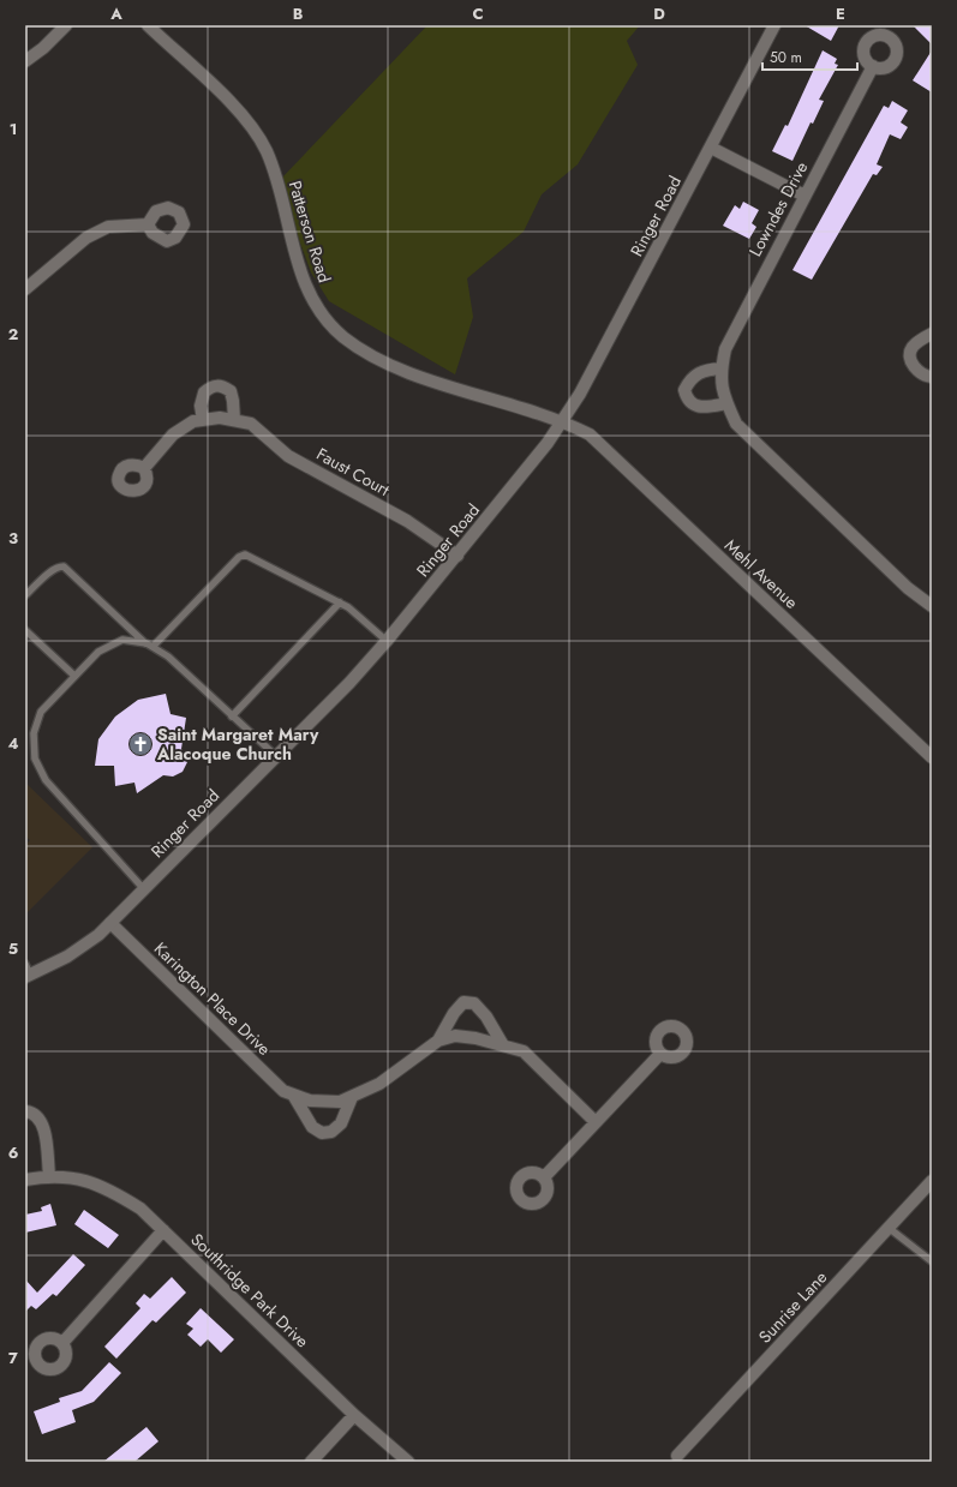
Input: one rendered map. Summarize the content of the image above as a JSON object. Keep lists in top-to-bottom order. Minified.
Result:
{"streets":{"street":["Lowndes Drive","Ringer Road","Patterson Road","Faust Court","Mehl Avenue","Karington Place Drive","Southridge Park Drive","Sunrise Lane"]},"crossings":[["Ringer Road","Patterson Road"],["Ringer Road","Faust Court"],["Ringer Road","Mehl Avenue"],["Ringer Road","Karington Place Drive"],["Patterson Road","Mehl Avenue"]],"places":{"church":["Saint Margaret Mary Alacoque Church"]},"scale_bar":"50 m","grid":{"columns":["A","B","C","D","E"],"rows":["1","2","3","4","5","6","7"]}}
